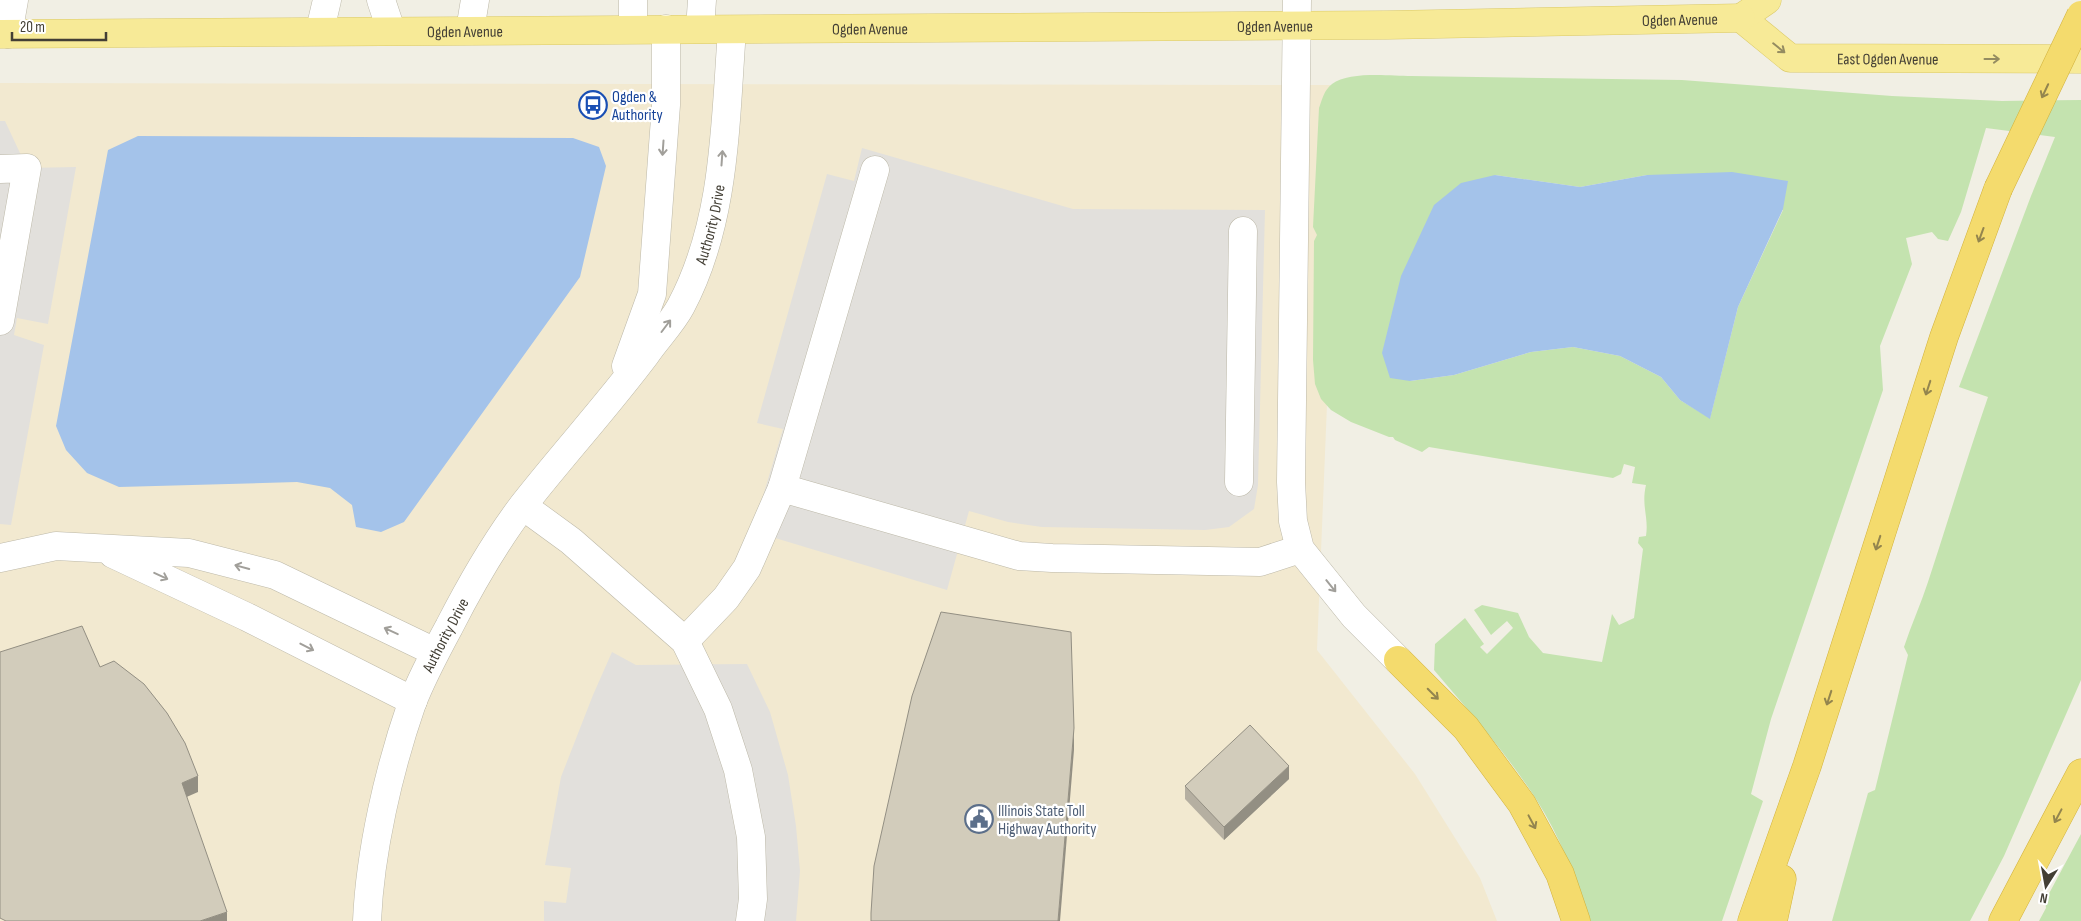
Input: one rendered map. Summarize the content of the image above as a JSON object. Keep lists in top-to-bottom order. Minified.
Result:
{"streets":{"main road":["Ogden Avenue","East Ogden Avenue"],"street":["Authority Drive"]},"crossings":[["Ogden Avenue","East Ogden Avenue"],["Ogden Avenue","Authority Drive"]],"one_way":["East Ogden Avenue"],"places":{"bus stop":["Ogden & Authority"],"public building":["Illinois State Toll Highway Authority"]},"scale_bar":"20 m","north":"bottom"}
